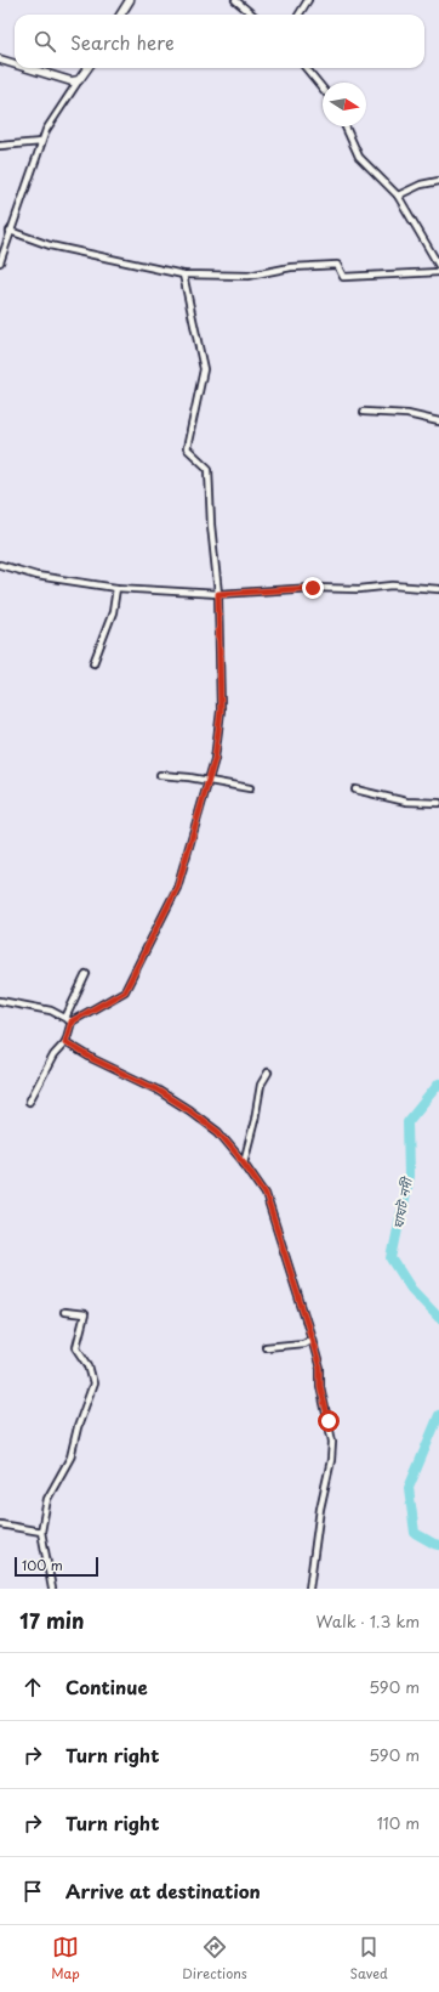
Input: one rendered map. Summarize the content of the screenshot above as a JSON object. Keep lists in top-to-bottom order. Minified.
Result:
{"water":["ঘাঘট নদী"],"scale_bar":"100 m","north":"right","page":{"search":"Search here","scale":"100 m","heading":["17 min","Walk · 1.3 km"],"list":[["Continue","590 m"],["Turn right","590 m"],["Turn right","110 m"],"Arrive at destination"],"nav":["Map","Directions","Saved"]}}
